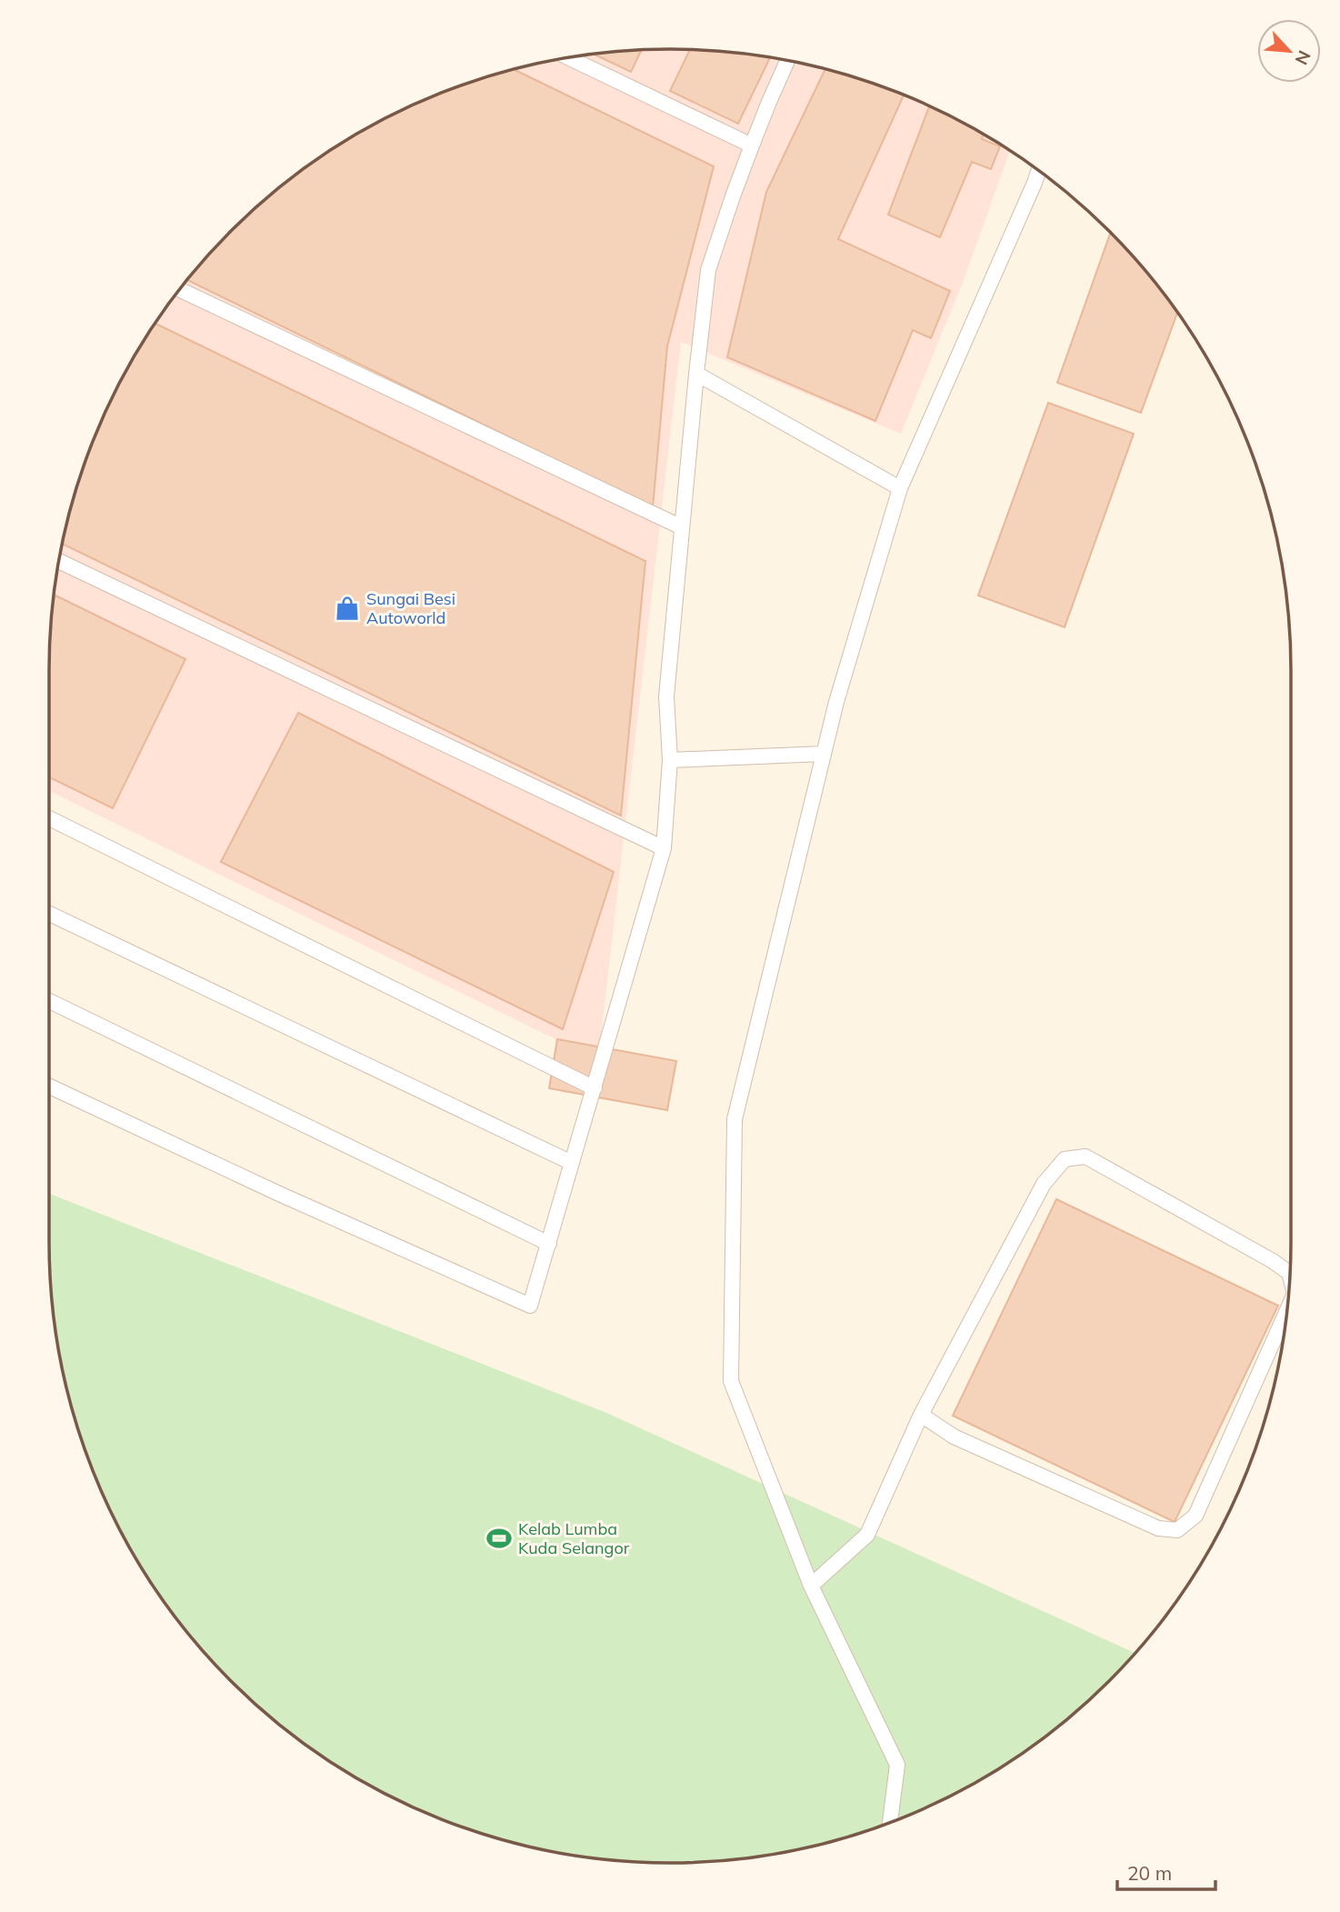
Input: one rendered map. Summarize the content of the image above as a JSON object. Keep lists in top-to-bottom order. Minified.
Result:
{"places":{"shop":["Sungai Besi Autoworld"],"sports":["Kelab Lumba Kuda Selangor"]},"scale_bar":"20 m","north":"bottom right"}
